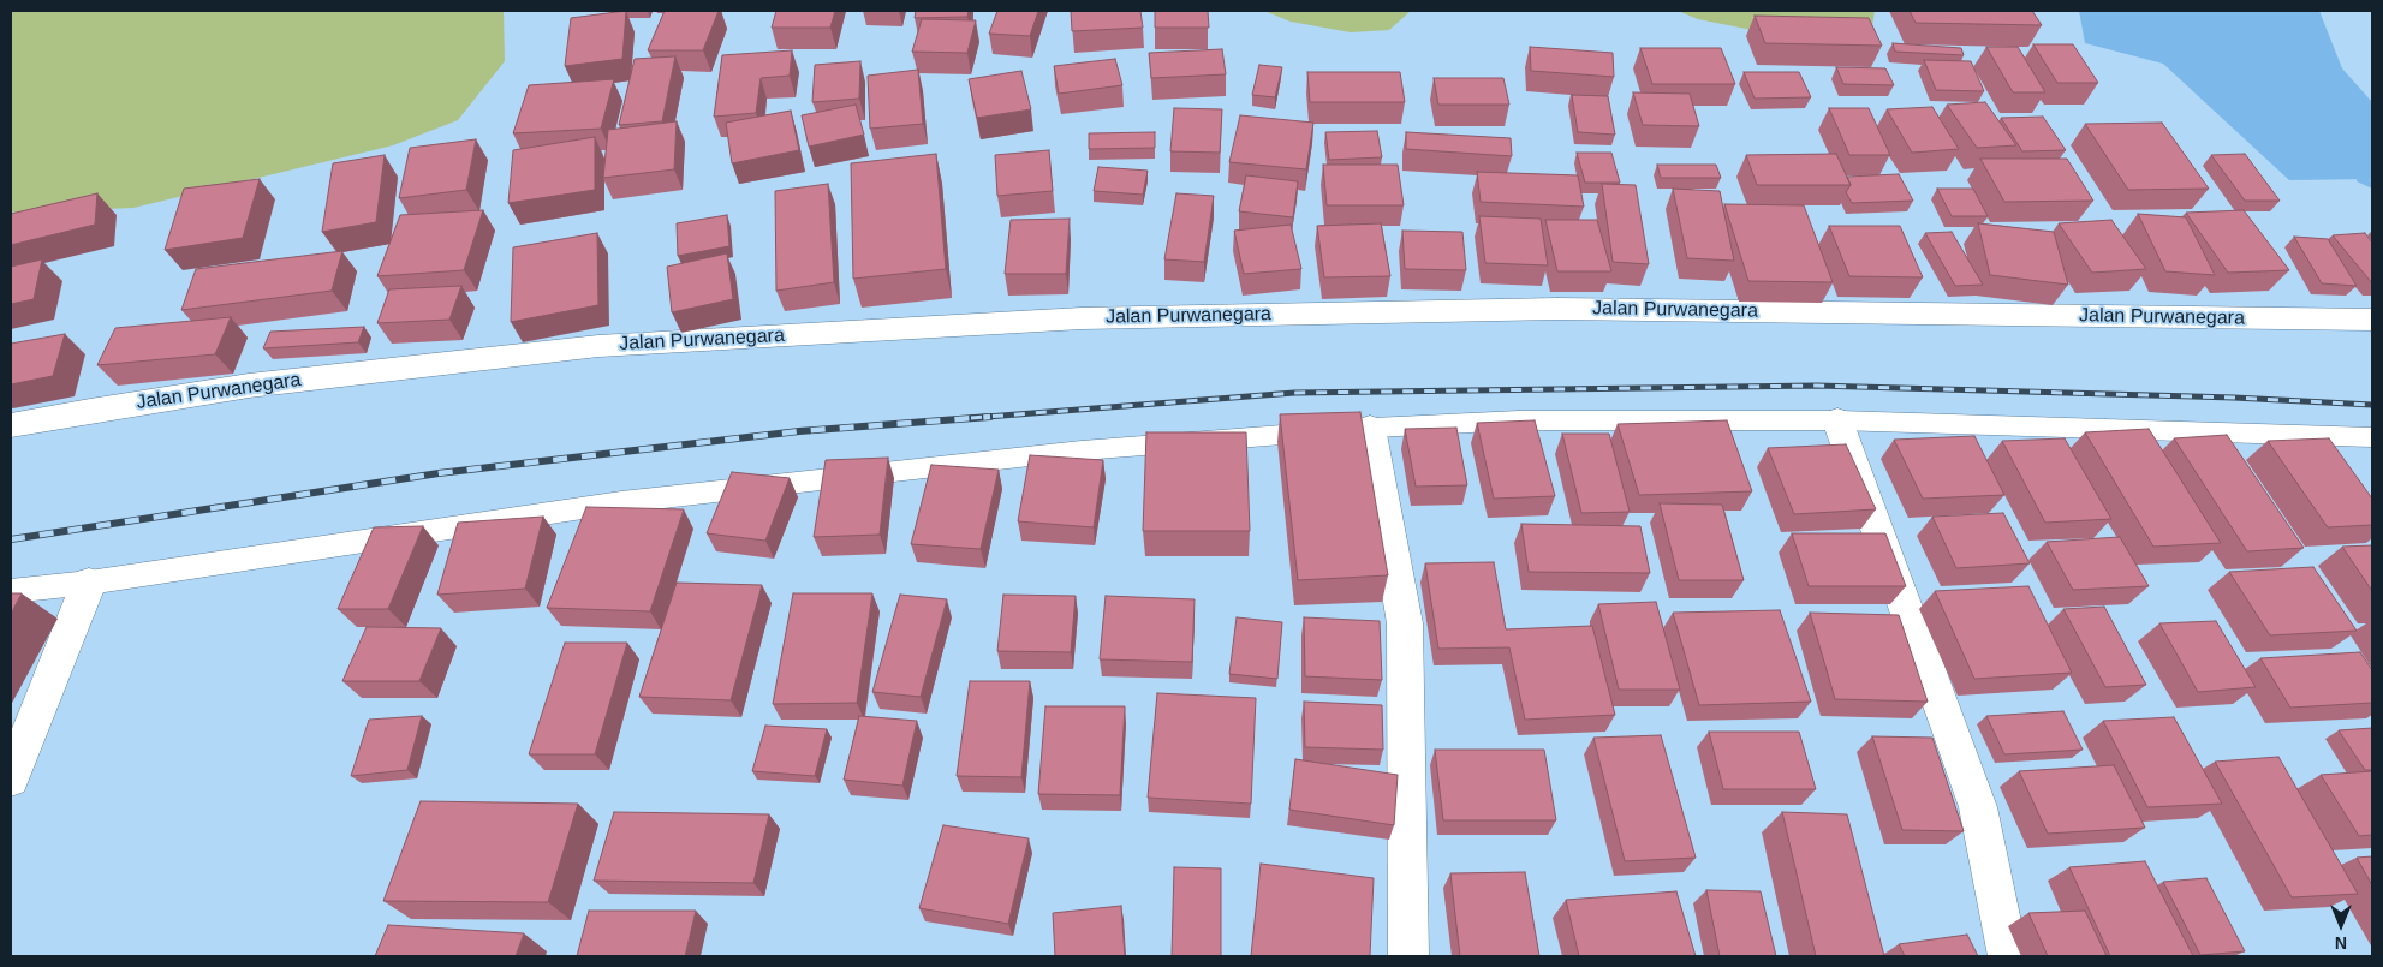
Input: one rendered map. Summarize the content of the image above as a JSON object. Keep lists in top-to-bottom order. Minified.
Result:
{"streets":{"street":["Jalan Purwanegara"]},"north":"bottom"}
